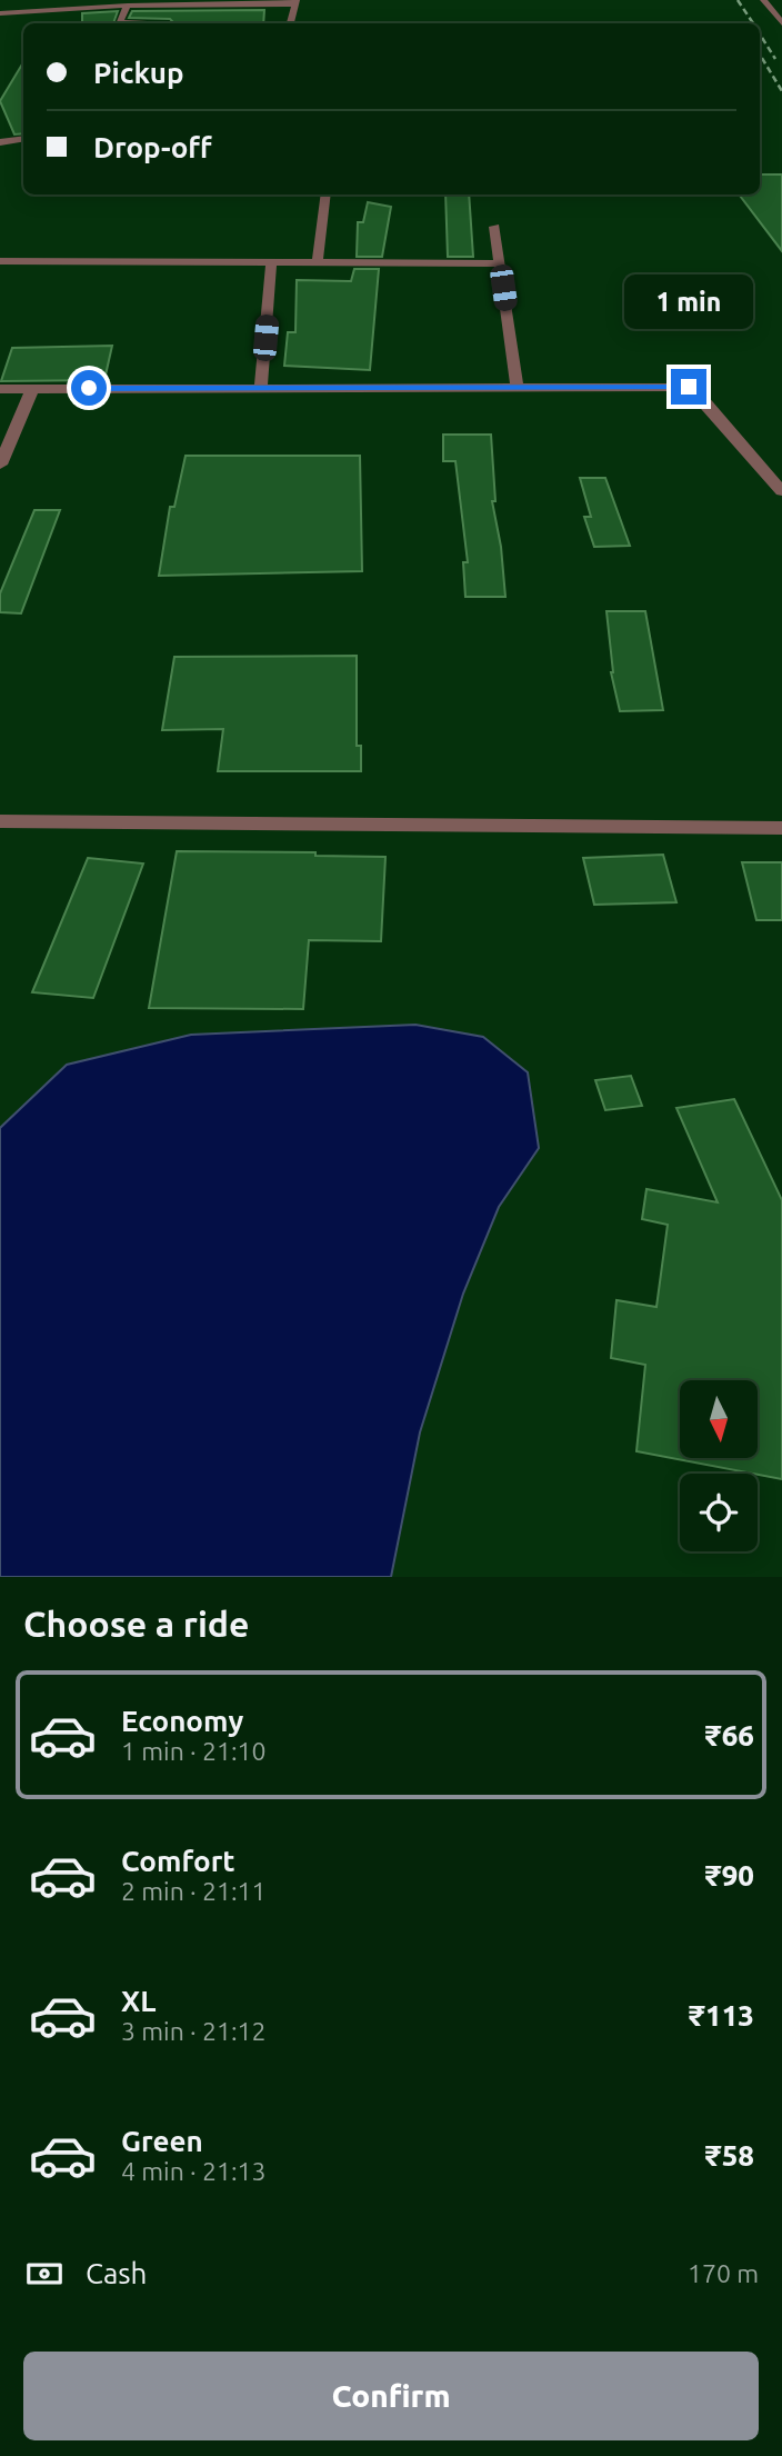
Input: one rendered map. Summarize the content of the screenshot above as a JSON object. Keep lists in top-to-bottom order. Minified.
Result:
{"north":"bottom","page":{"banner":["Pickup","Drop-off"],"bubble":"1 min","heading":"Choose a ride","list":[{"name":"Economy","note":"1 min · 21:10","value":"₹66"},{"name":"Comfort","note":"2 min · 21:11","value":"₹90"},{"name":"XL","note":"3 min · 21:12","value":"₹113"},{"name":"Green","note":"4 min · 21:13","value":"₹58"}],"pay":["Cash","170 m"],"buttons":"Confirm"}}
